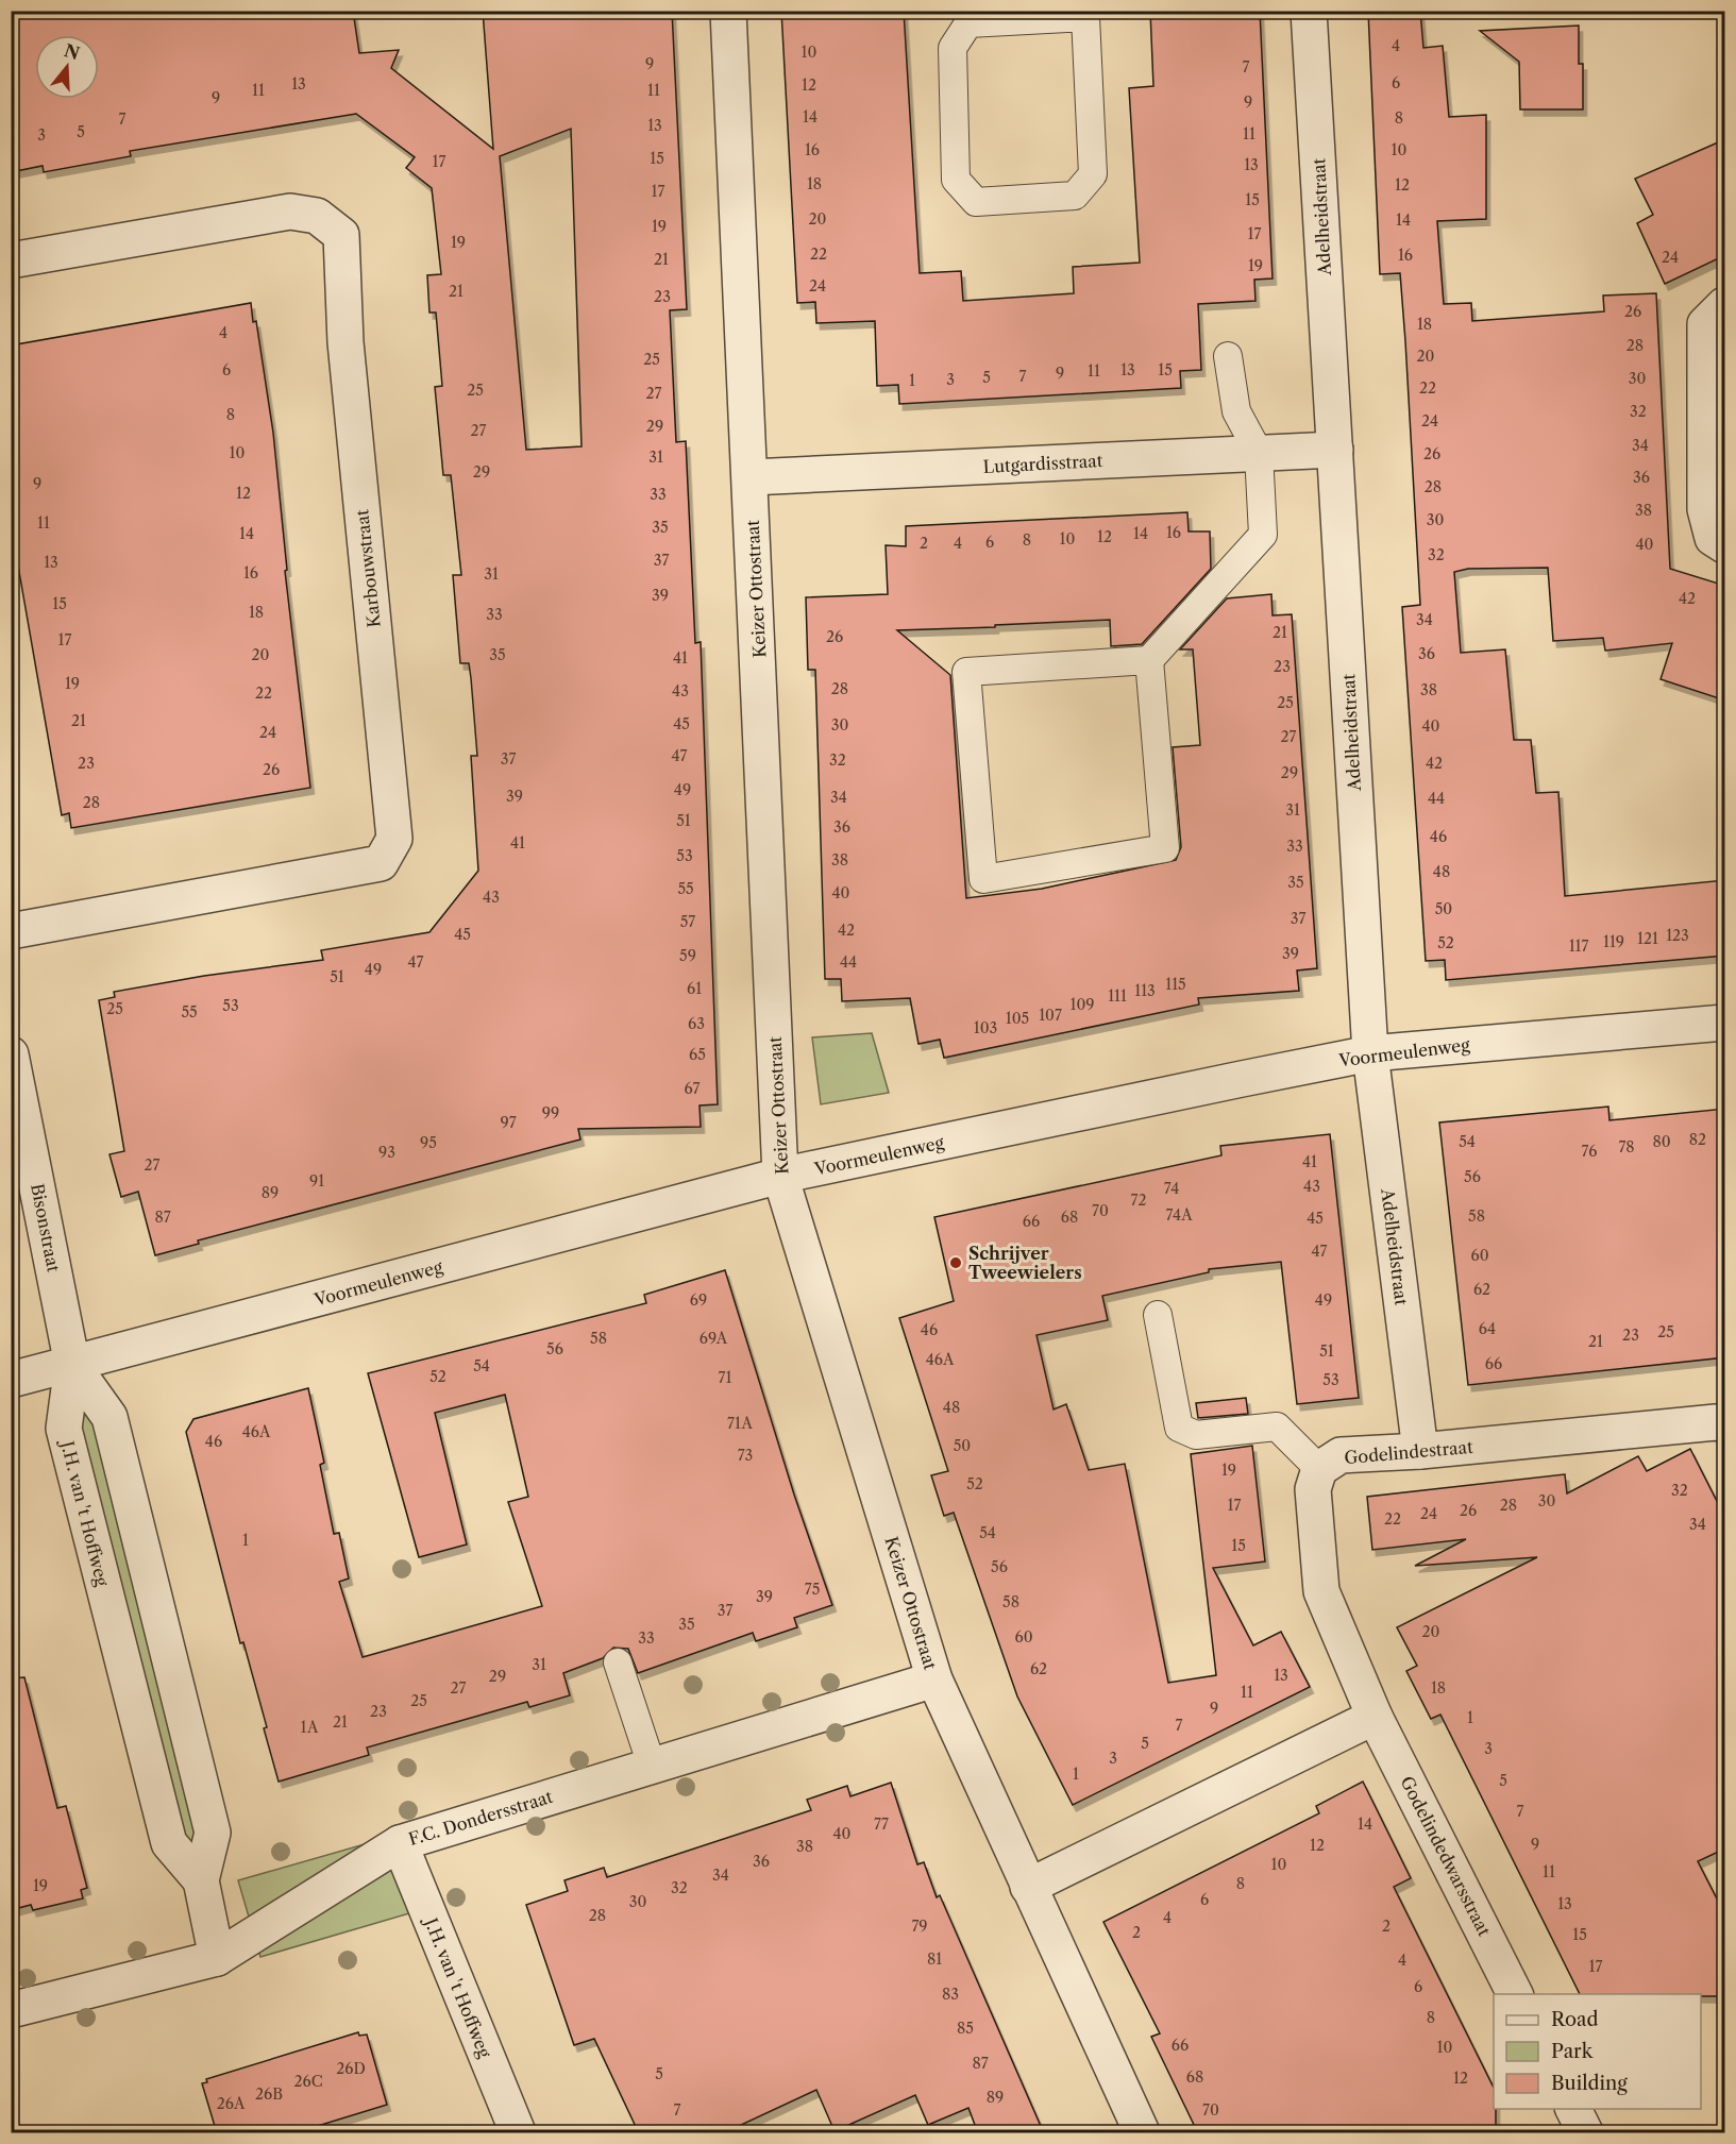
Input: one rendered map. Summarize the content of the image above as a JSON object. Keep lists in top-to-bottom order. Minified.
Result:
{"streets":{"street":["Adelheidstraat","Lutgardisstraat","Karbouwstraat","Keizer Ottostraat","Voormeulenweg","Bisonstraat","Godelindestraat","J.H. van 't Hoffweg","F.C. Dondersstraat","Godelindedwarsstraat"]},"crossings":[["Adelheidstraat","Lutgardisstraat"],["Adelheidstraat","Voormeulenweg"],["Adelheidstraat","Godelindestraat"],["Lutgardisstraat","Keizer Ottostraat"],["Keizer Ottostraat","Voormeulenweg"],["Keizer Ottostraat","F.C. Dondersstraat"],["Voormeulenweg","Bisonstraat"],["Voormeulenweg","J.H. van 't Hoffweg"],["Bisonstraat","J.H. van 't Hoffweg"],["Godelindestraat","Godelindedwarsstraat"],["J.H. van 't Hoffweg","F.C. Dondersstraat"]],"places":["Schrijver Tweewielers"],"house_numbers":["4","10","9","7","6","13","12","11","11","9","9","14","8","7","13","5","11","3","16","10","15","17","13","18","12","17","15","20","14","19","17","19","22","16","24","21","19","24","21","23","26","18","4","28","20","25","6","13","15","11","9","7","5","30","3","1","22","25","27","32","8","24","29","27","34","10","26","31","29","36","9","28","12","33","38","30","11","35","16","14","14","12","10","8","6","2","4","40","32","37","13","16","31","39","42","15","18","33","34","21","26","17","36","20","35","41","23","19","28","38","43","22","25","21","45","30","40","24","27","47","37","32","23","42","26","29","49","39","34","44","28","31","51","36","46","41","33","53","38","48","35","55","40","43","50","37","57","42","45","123","121","119","52","117","39","59","47","44","49","51","115","61","113","111","109","53","25","55","107","105","63","103","65","67","99","97","82","54","80","95","78","76","93","41","27","56","91","43","74","89","72","70","74A","58","87","68","45","66","47","60","62","69","49","64","46","25","23","58","69A","21","56","51","46A","66","54","52","71","53","48","71A","46A","46","50","73","19","52","32","30","17","28","26","24","22","34","54","1","15","56","75","39","58","37","35","20","60","33","31","62","13","29","27","18","11","25","9","23","1","21","7","1A","5","3","3","1","5","7","77","14","40","9","12","38","36","10","11","34","8","19","32","6","30","13","28","4","79","2","2","15","81","4","17","6","83","8","85","66","10","87","26D","5","68","12","26C","26B","89","26A","7","70"],"legend":["Road","Park","Building"],"north":"top"}
